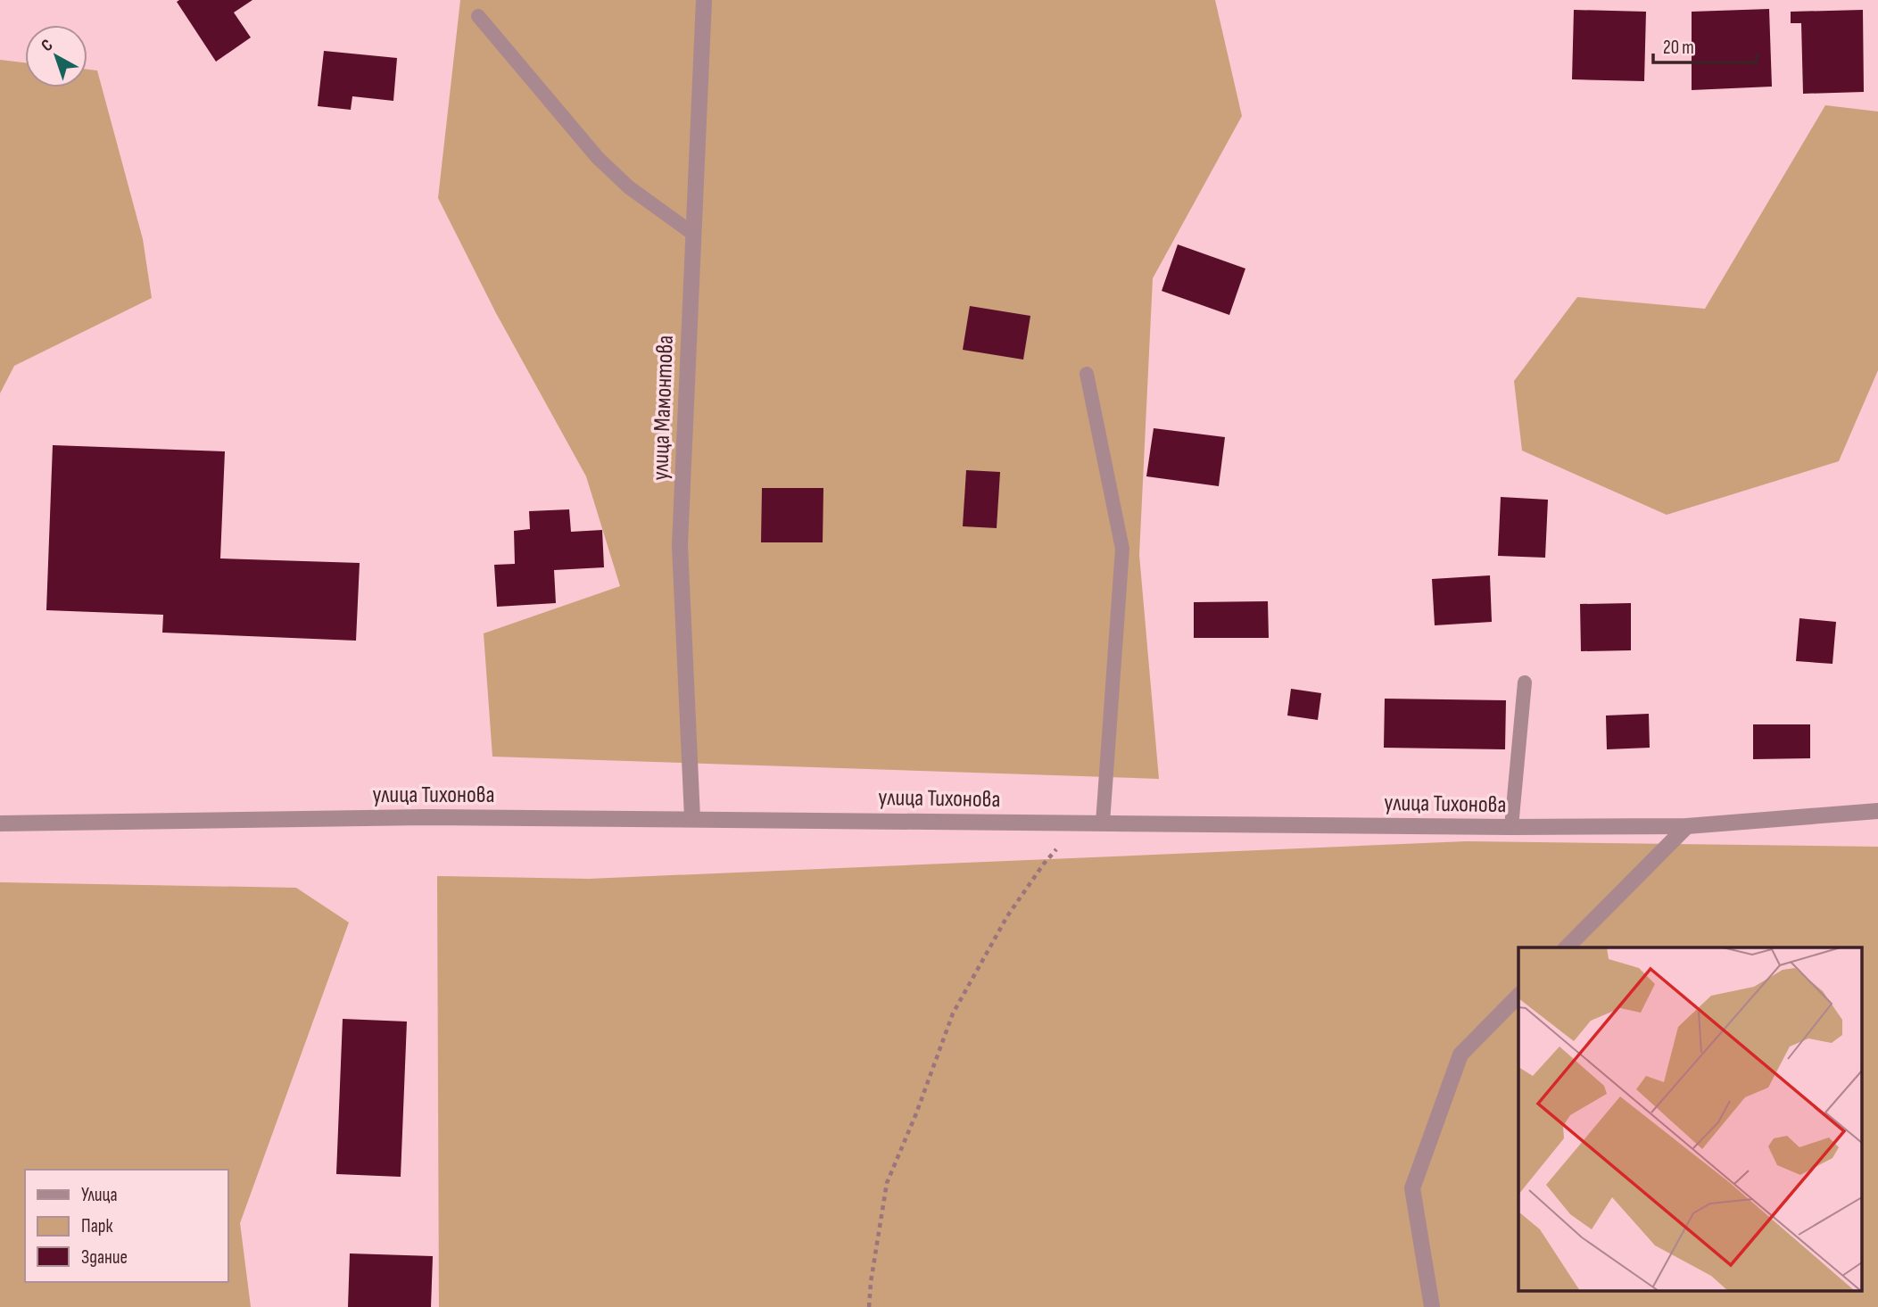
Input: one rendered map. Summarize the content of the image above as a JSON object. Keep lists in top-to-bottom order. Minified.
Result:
{"streets":{"street":["улица Мамонтова","улица Тихонова"]},"crossings":[["улица Мамонтова","улица Тихонова"]],"legend":["Улица","Парк","Здание"],"scale_bar":"20 m","north":"top left"}
